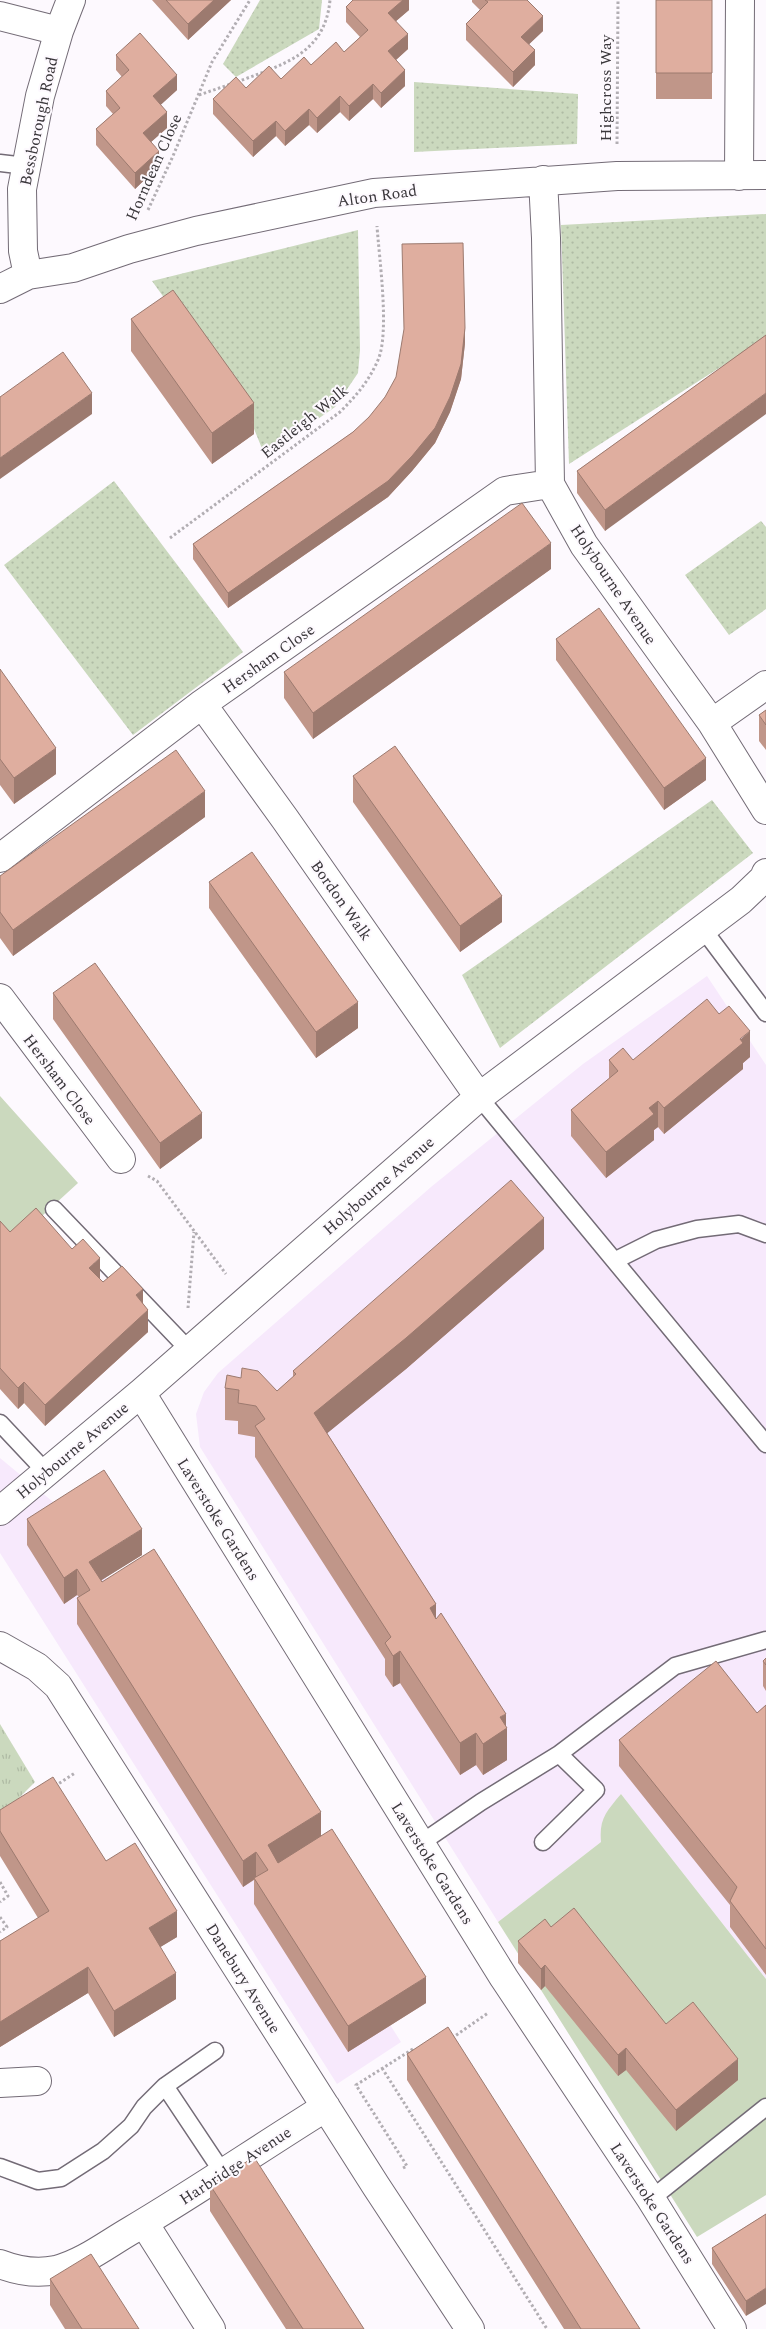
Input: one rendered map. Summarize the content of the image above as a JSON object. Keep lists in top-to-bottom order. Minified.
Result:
{"streets":{"street":["Bessborough Road","Alton Road","Holybourne Avenue","Hersham Close","Bordon Walk","Laverstoke Gardens","Danebury Avenue","Harbridge Avenue"],"path":["Highcross Way","Horndean Close","Eastleigh Walk"]},"crossings":[["Highcross Way","Alton Road"],["Bessborough Road","Alton Road"],["Horndean Close","Alton Road"],["Alton Road","Eastleigh Walk"],["Alton Road","Holybourne Avenue"],["Holybourne Avenue","Hersham Close"],["Holybourne Avenue","Bordon Walk"],["Holybourne Avenue","Laverstoke Gardens"],["Hersham Close","Bordon Walk"],["Danebury Avenue","Harbridge Avenue"]]}
